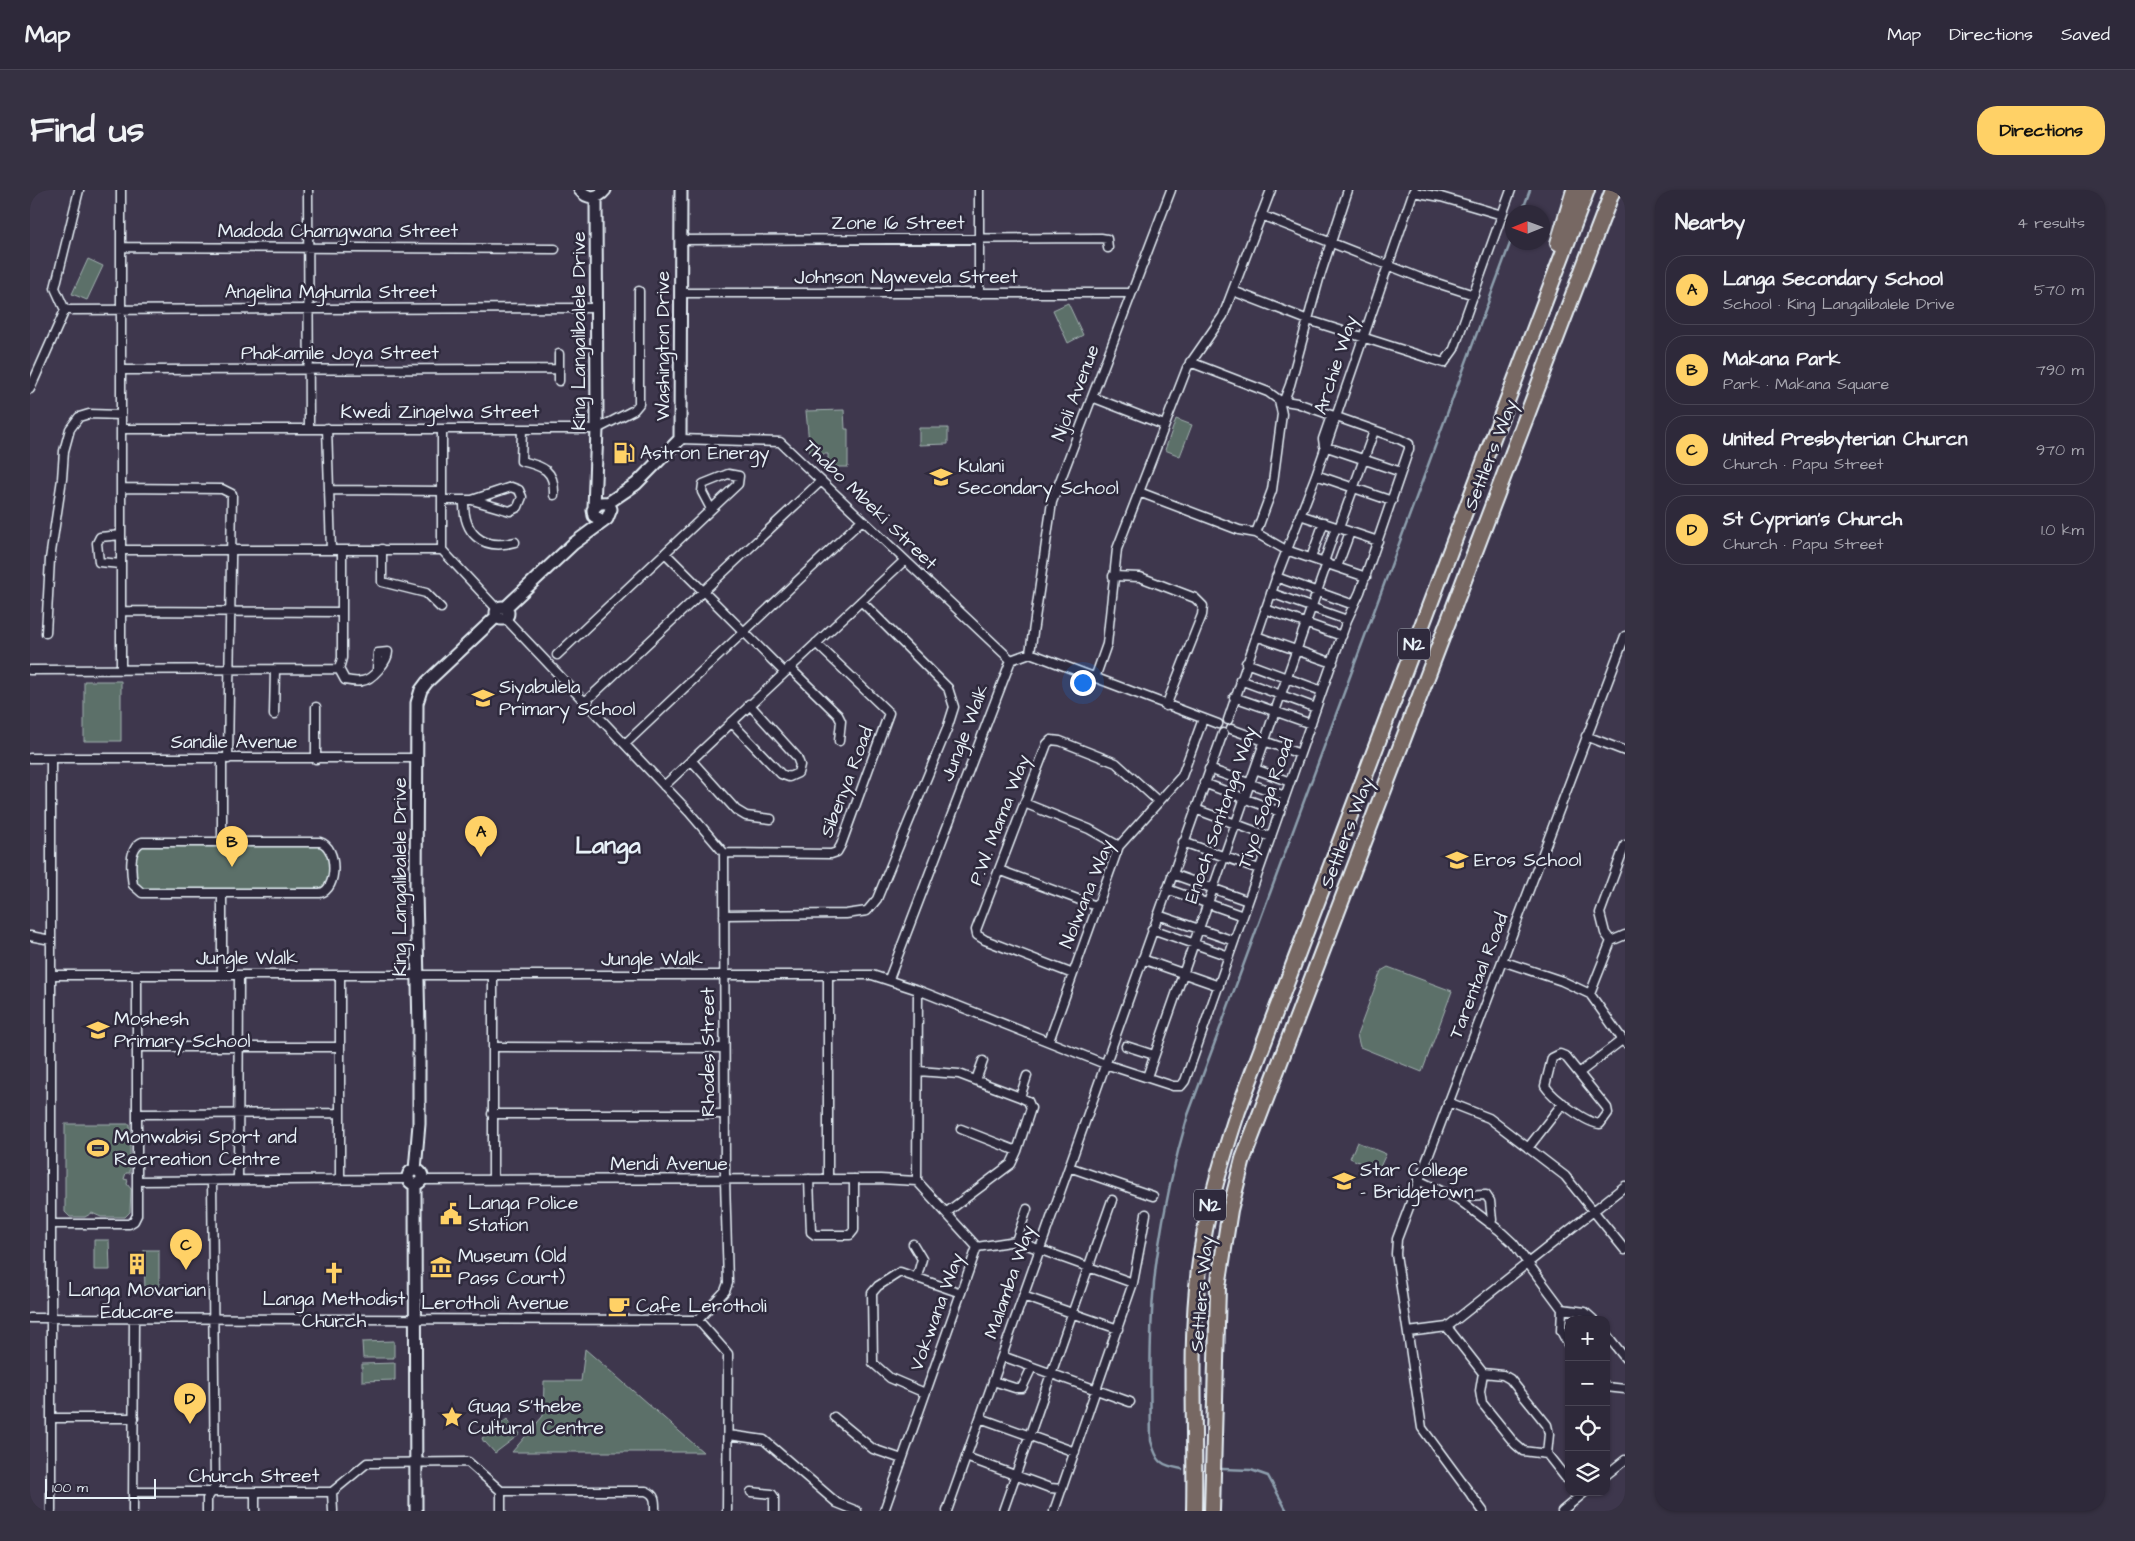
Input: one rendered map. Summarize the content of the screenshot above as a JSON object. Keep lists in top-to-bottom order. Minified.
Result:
{"streets":{"highway":["Settlers Way","N2"],"street":["Zone 16 Street","Madoda Chamgwana Street","Johnson Ngwevela Street","Angelina Mghumla Street","King Langalibalele Drive","Washington Drive","Phakamile Joya Street","Archie Way","Njoli Avenue","Kwedi Zingelwa Street","Thabo Mbeki Street","Jungle Walk","Sandile Avenue","Sibenya Road","Tiyo Soga Road","Enoch Sontonga Way","P.W. Mama Way","Nolwana Way","Tarentaal Road","Rhodes Street","Mendi Avenue","Malamba Way","Lerotholi Avenue","Vokwana Way","Church Street"]},"crossings":[["Zone 16 Street","Washington Drive"],["Johnson Ngwevela Street","Washington Drive"],["Johnson Ngwevela Street","Njoli Avenue"],["Angelina Mghumla Street","King Langalibalele Drive"],["King Langalibalele Drive","Washington Drive"],["King Langalibalele Drive","Kwedi Zingelwa Street"],["King Langalibalele Drive","Jungle Walk"],["King Langalibalele Drive","Sandile Avenue"],["King Langalibalele Drive","Mendi Avenue"],["King Langalibalele Drive","Lerotholi Avenue"],["King Langalibalele Drive","Church Street"],["Washington Drive","Thabo Mbeki Street"],["Archie Way","Malamba Way"],["Thabo Mbeki Street","Jungle Walk"],["Jungle Walk","Rhodes Street"],["Sibenya Road","Rhodes Street"],["Tiyo Soga Road","Enoch Sontonga Way"],["Tiyo Soga Road","Malamba Way"],["P.W. Mama Way","Nolwana Way"],["Rhodes Street","Mendi Avenue"],["Rhodes Street","Lerotholi Avenue"],["Mendi Avenue","Vokwana Way"]],"districts":["Langa"],"places":{"fuel station":["Astron Energy"],"school or university":["Kulani Secondary School","Siyabulela Primary School","Eros School","Moshesh Primary School","Star College - Bridgetown"],"sports":["Monwabisi Sport and Recreation Centre"],"public building":["Langa Police Station"],"building":["Langa Movarian Educare"],"museum":["Museum (Old Pass Court)"],"church":["Langa Methodist Church"],"cafe":["Cafe Lerotholi"],"place":["Guga S'thebe Cultural Centre"]},"scale_bar":"100 m","north":"left","page":{"header":"Map","nav":["Map","Directions","Saved"],"title":"Find us","buttons":"Directions","heading":["Nearby","4 results"],"list":[{"mark":"A","name":"Langa Secondary School","note":"School · King Langalibalele Drive","value":"570 m"},{"mark":"B","name":"Makana Park","note":"Park · Makana Square","value":"790 m"},{"mark":"C","name":"United Presbyterian Churcn","note":"Church · Papu Street","value":"970 m"},{"mark":"D","name":"St Cyprian's Church","note":"Church · Papu Street","value":"1.0 km"}],"pins":["A","B","C","D"],"map_buttons":["+","−"],"scale":"100 m"}}
